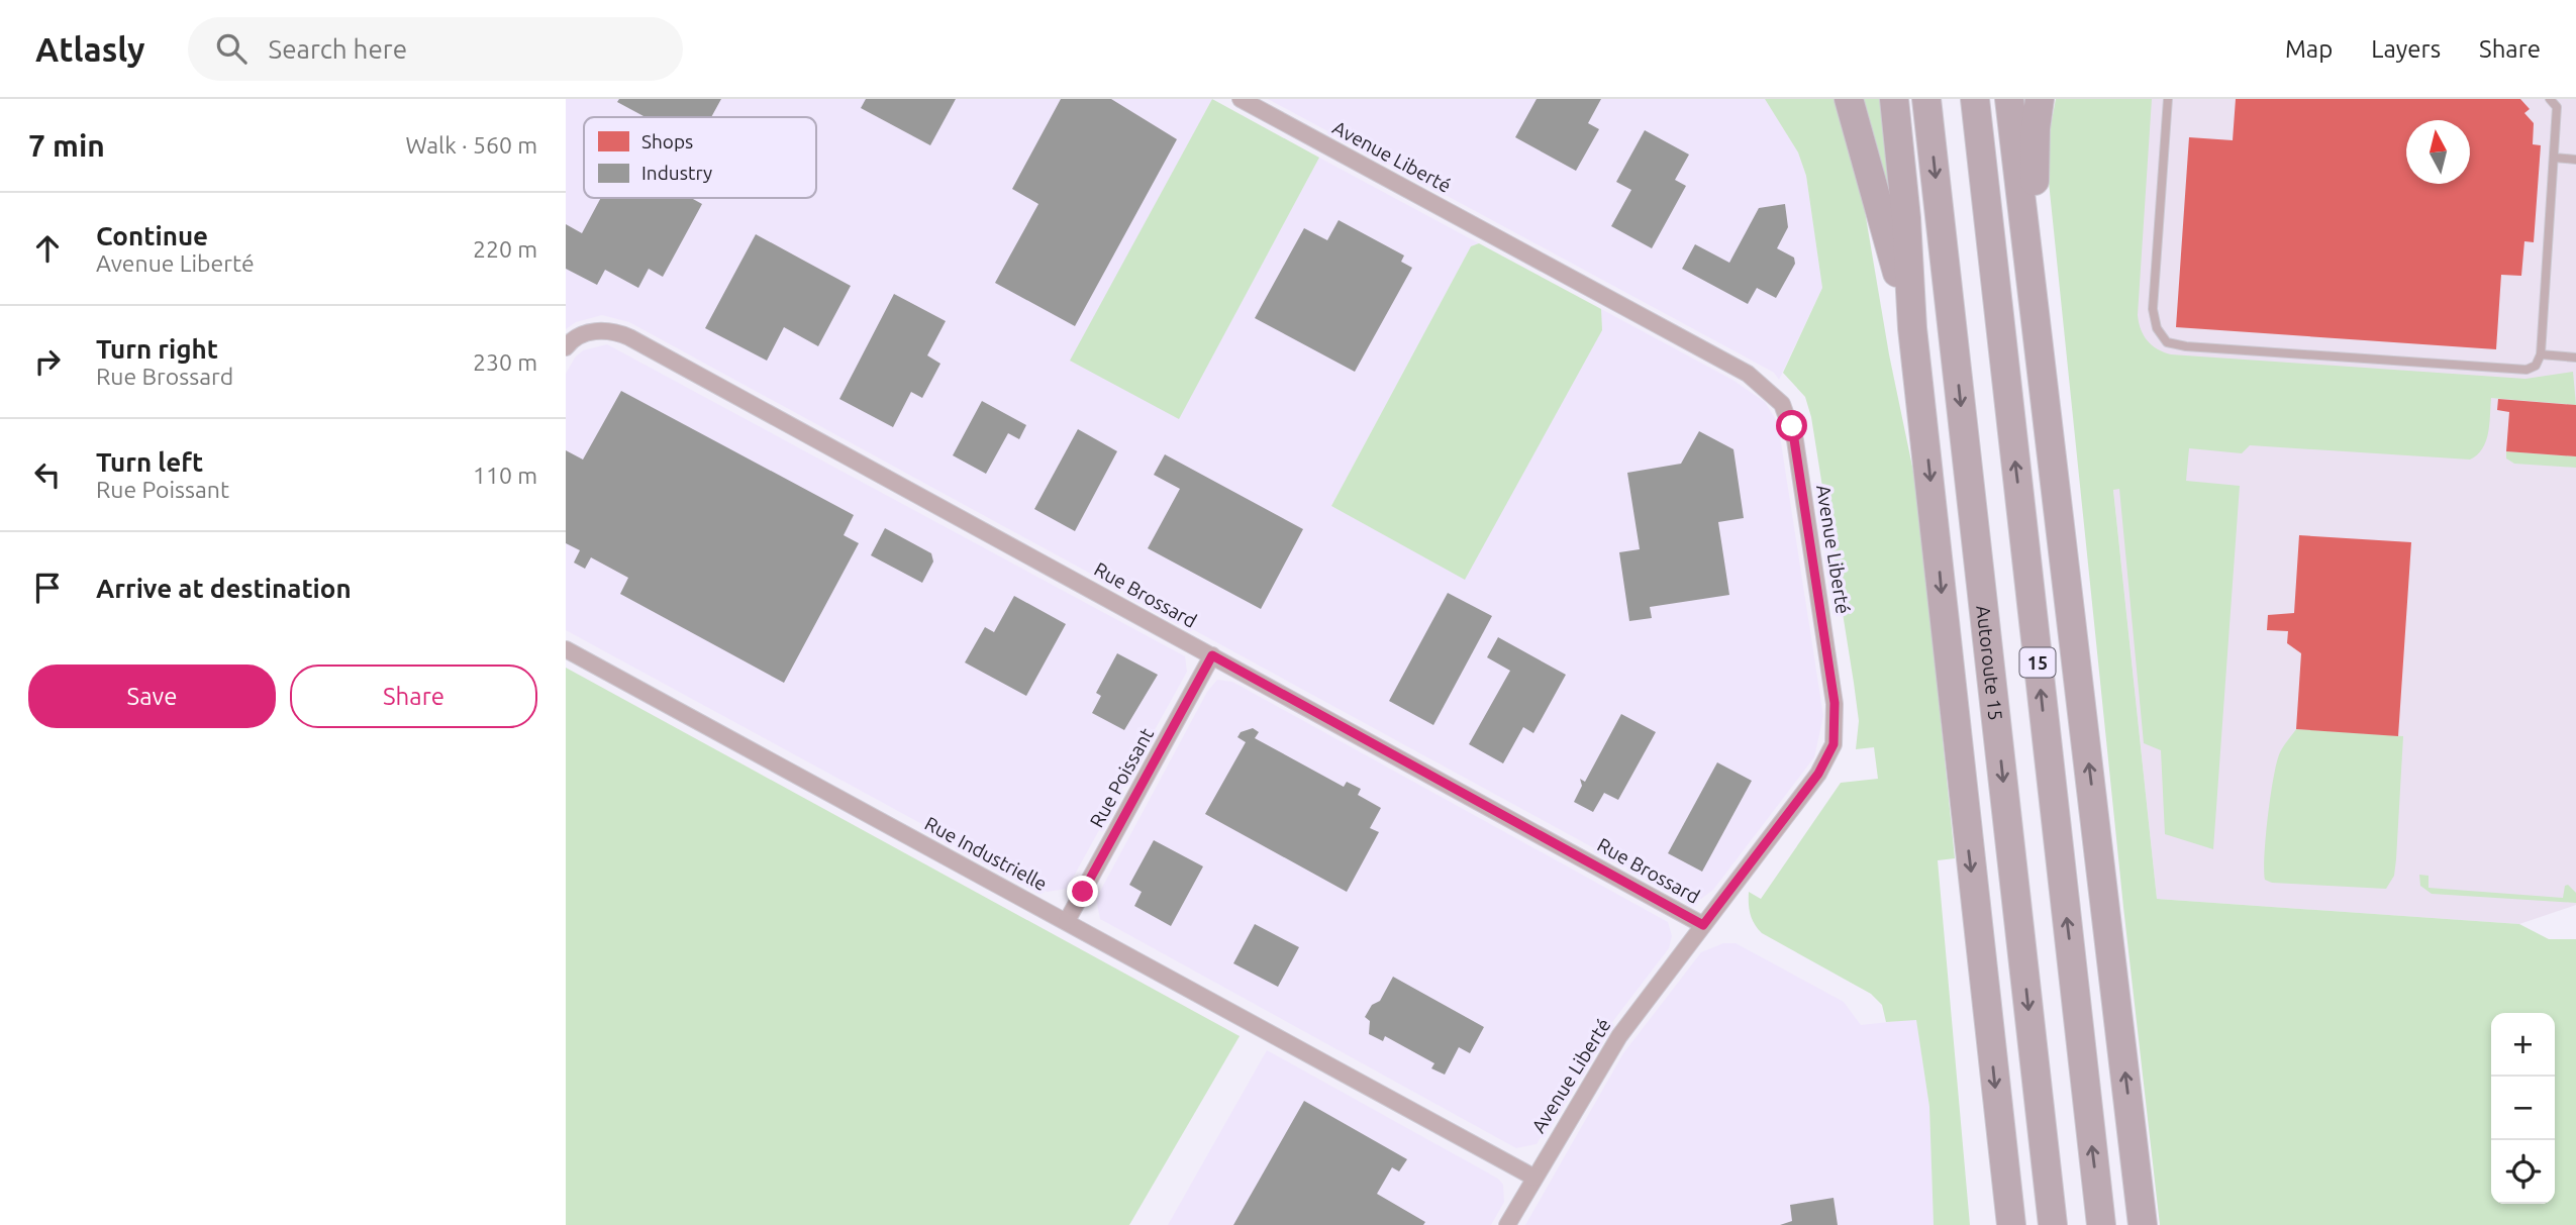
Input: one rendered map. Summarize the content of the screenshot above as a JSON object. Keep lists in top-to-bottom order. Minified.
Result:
{"streets":{"highway":["Autoroute 15","15"],"street":["Avenue Liberté","Rue Brossard","Rue Poissant","Rue Industrielle"]},"crossings":[["Avenue Liberté","Rue Brossard"],["Avenue Liberté","Rue Industrielle"],["Rue Brossard","Rue Poissant"],["Rue Poissant","Rue Industrielle"]],"legend":["Shops","Industry"],"north":"top","page":{"header":"Atlasly","search":"Search here","nav":["Map","Layers","Share"],"heading":["7 min","Walk · 560 m"],"list":[["Continue","Avenue Liberté","220 m"],["Turn right","Rue Brossard","230 m"],["Turn left","Rue Poissant","110 m"],"Arrive at destination"],"buttons":["Save","Share"],"map_buttons":["+","−"]}}
